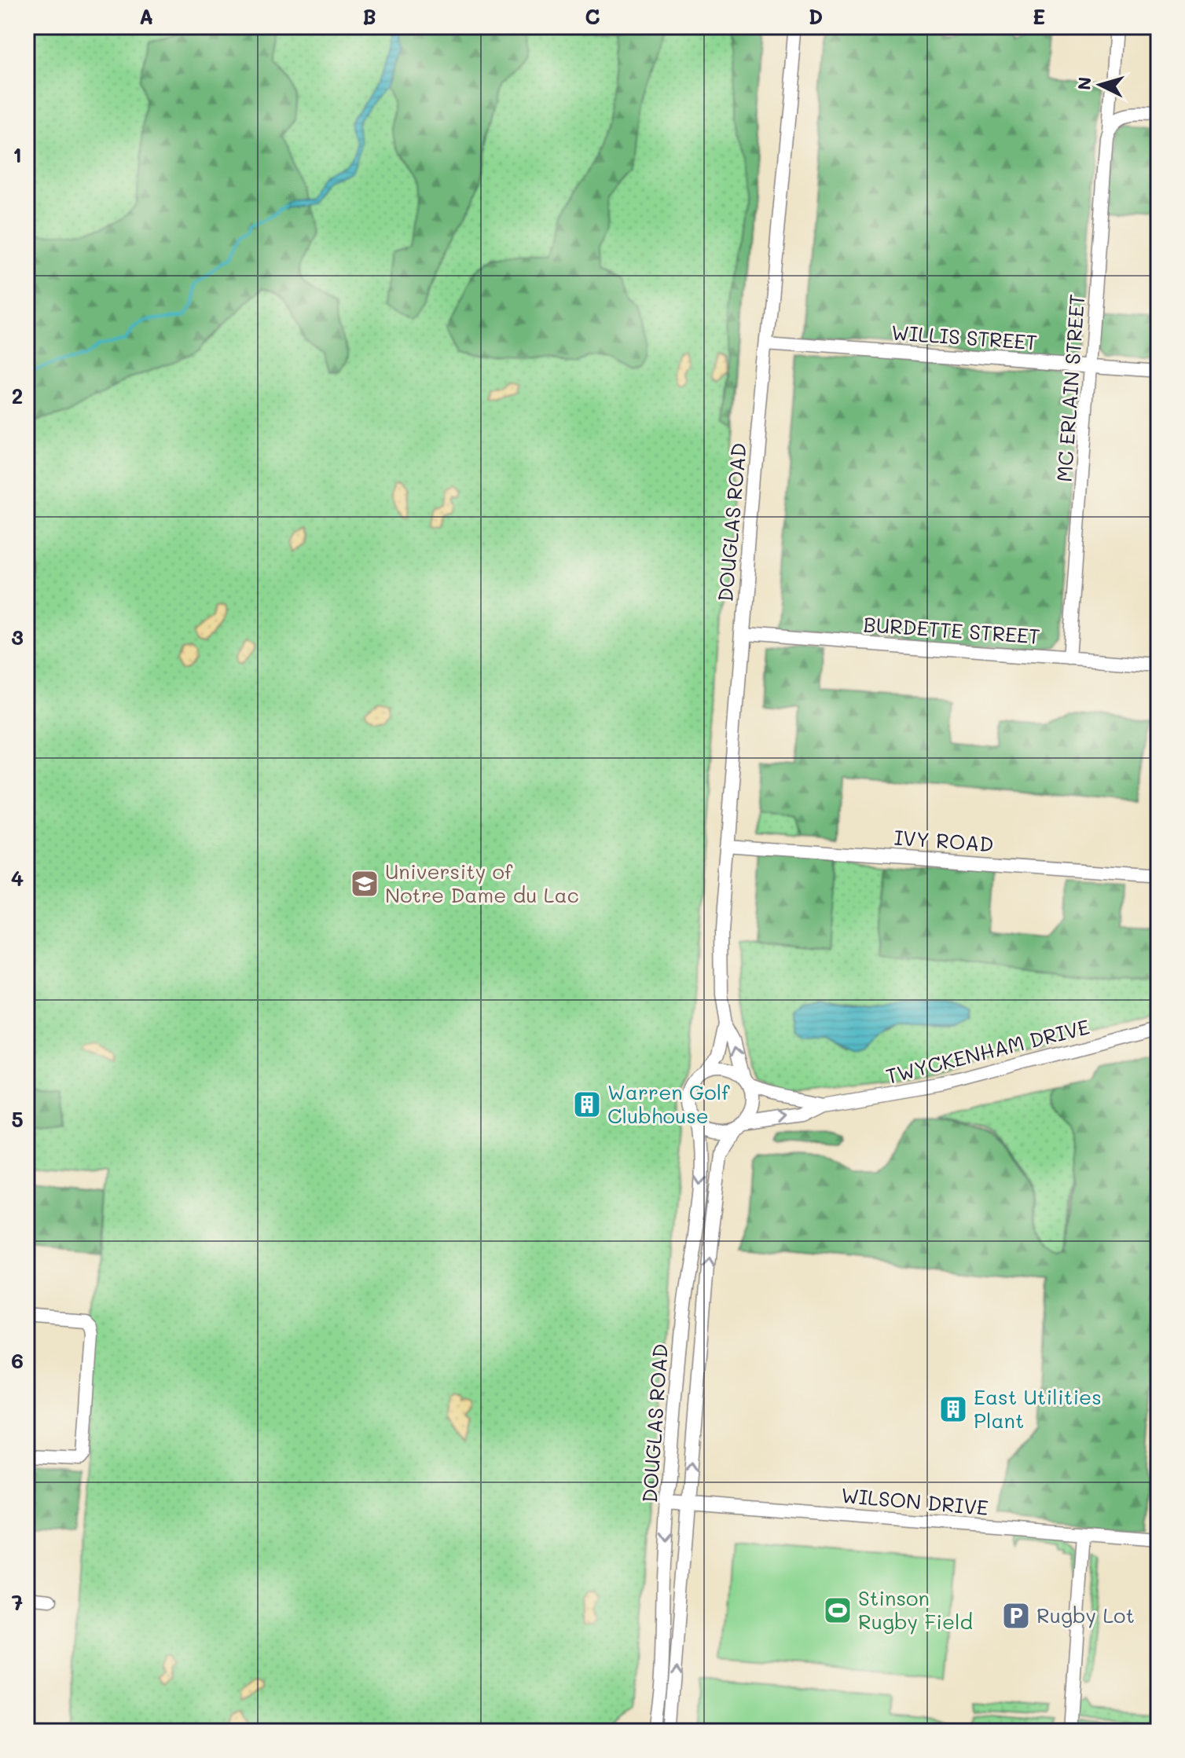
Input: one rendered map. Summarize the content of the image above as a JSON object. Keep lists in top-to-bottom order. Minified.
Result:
{"streets":{"street":["WILLIS STREET","MC ERLAIN STREET","DOUGLAS ROAD","BURDETTE STREET","IVY ROAD","TWYCKENHAM DRIVE","WILSON DRIVE"]},"crossings":[["WILLIS STREET","MC ERLAIN STREET"],["WILLIS STREET","DOUGLAS ROAD"],["MC ERLAIN STREET","BURDETTE STREET"],["DOUGLAS ROAD","BURDETTE STREET"],["DOUGLAS ROAD","IVY ROAD"],["DOUGLAS ROAD","TWYCKENHAM DRIVE"],["DOUGLAS ROAD","WILSON DRIVE"]],"places":{"school or university":["University of Notre Dame du Lac"],"building":["Warren Golf Clubhouse","East Utilities Plant"],"sports":["Stinson Rugby Field"],"parking":["Rugby Lot"]},"north":"left","grid":{"columns":["A","B","C","D","E"],"rows":["1","2","3","4","5","6","7"]}}
